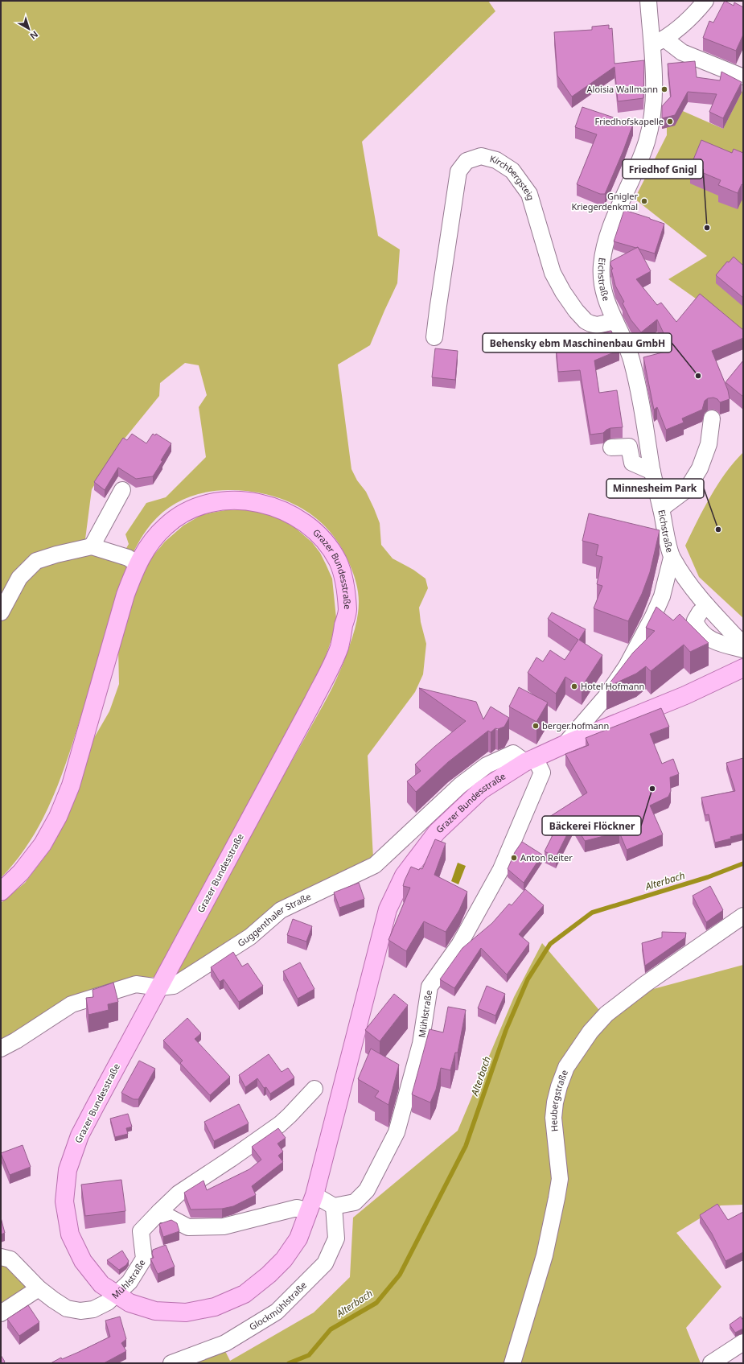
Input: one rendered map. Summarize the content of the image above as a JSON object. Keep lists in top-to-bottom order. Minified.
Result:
{"streets":{"main road":["Grazer Bundesstraße"],"street":["Kirchbergsteig","Eichstraße","Guggenthaler Straße","Mühlstraße","Heubergstraße","Glockmühlstraße"]},"crossings":[["Kirchbergsteig","Eichstraße"],["Eichstraße","Grazer Bundesstraße"],["Grazer Bundesstraße","Guggenthaler Straße"],["Grazer Bundesstraße","Mühlstraße"],["Guggenthaler Straße","Mühlstraße"],["Mühlstraße","Glockmühlstraße"]],"water":["Alterbach"],"places":["Aloisia Wallmann","Friedhofskapelle","Gnigler Kriegerdenkmal","Friedhof Gnigl","Behensky ebm Maschinenbau GmbH","Minnesheim Park","Hotel Hofmann","berger.hofmann","Bäckerei Flöckner","Anton Reiter"],"north":"bottom right"}
